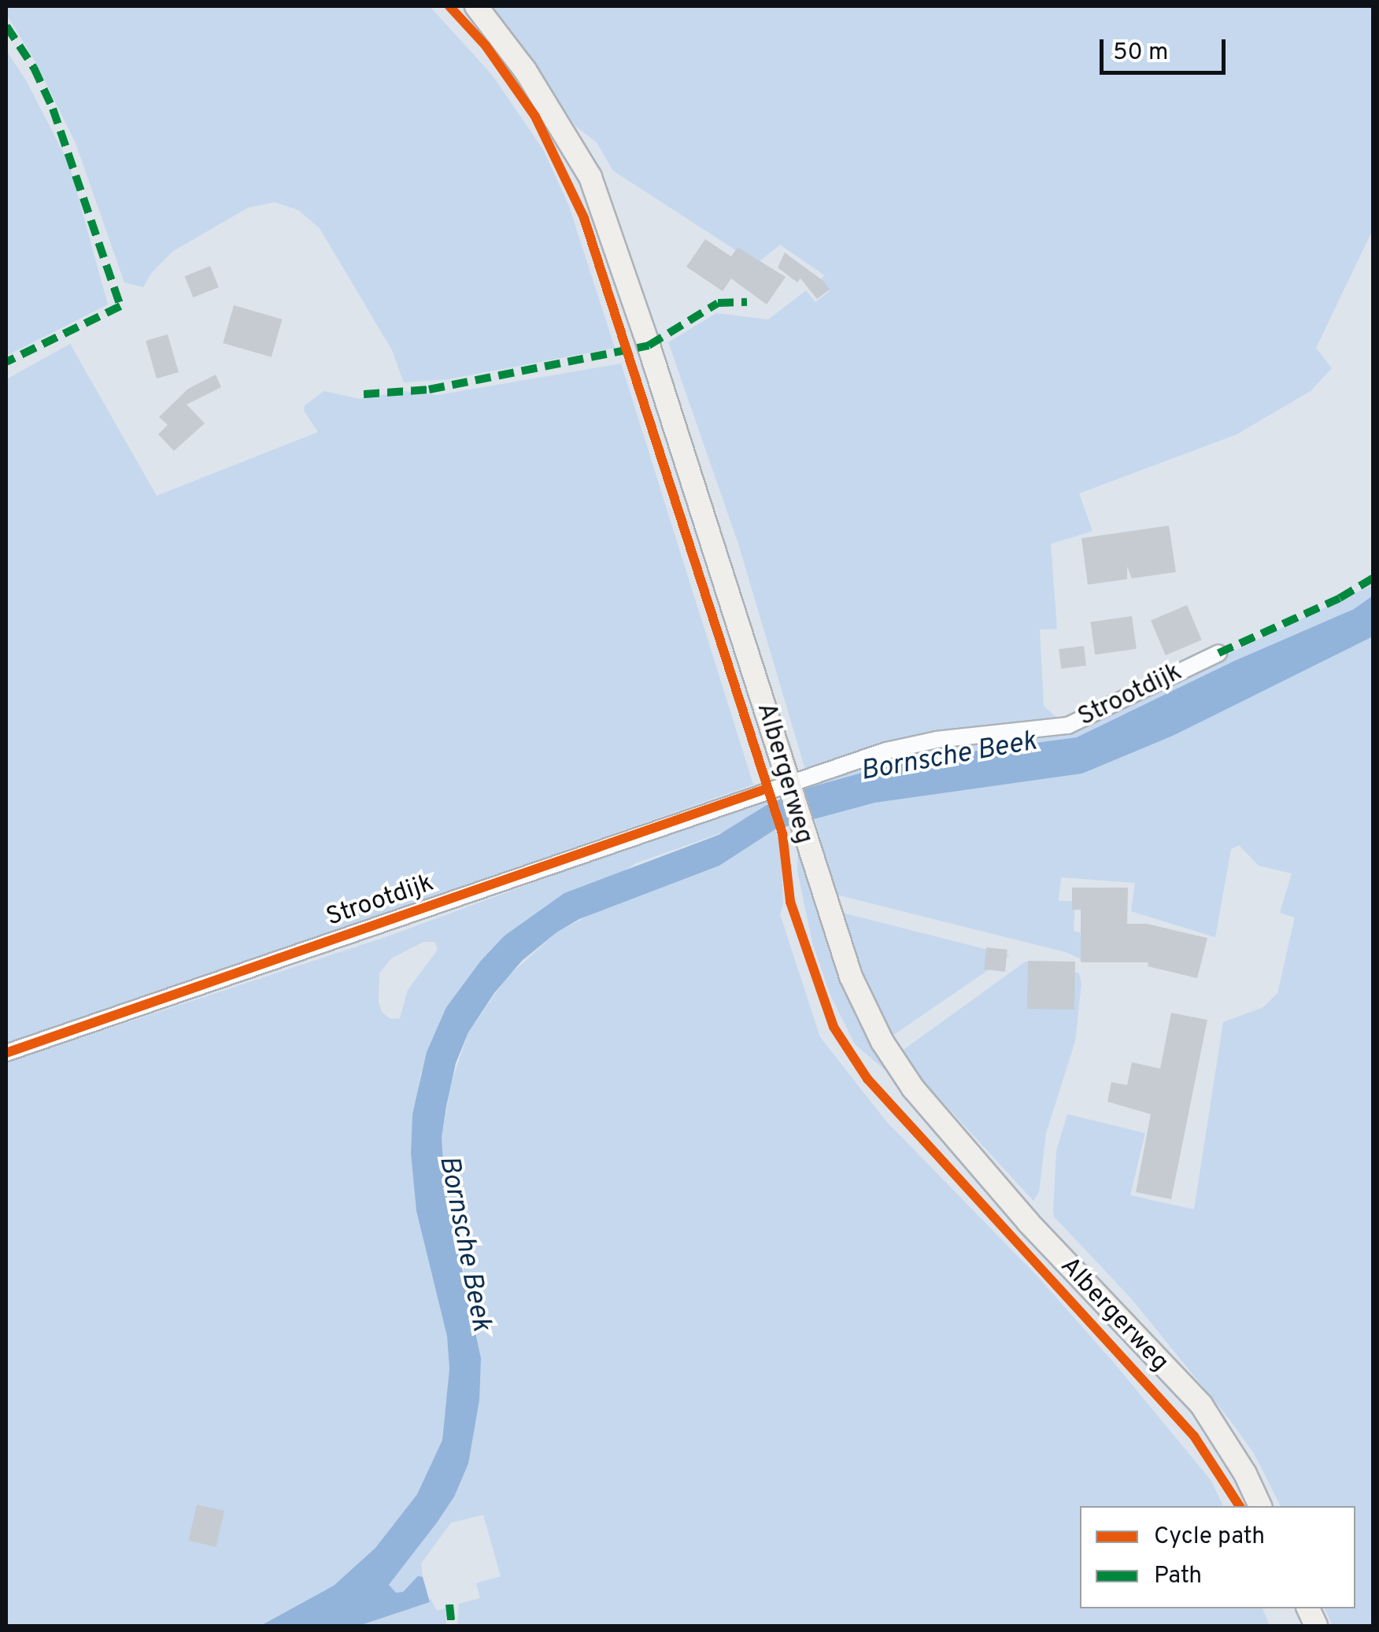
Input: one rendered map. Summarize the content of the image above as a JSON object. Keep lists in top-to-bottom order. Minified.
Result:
{"streets":{"main road":["Albergerweg"],"street":["Strootdijk"]},"crossings":[["Strootdijk","Albergerweg"]],"water":["Bornsche Beek"],"legend":["Cycle path","Path"],"scale_bar":"50 m"}
